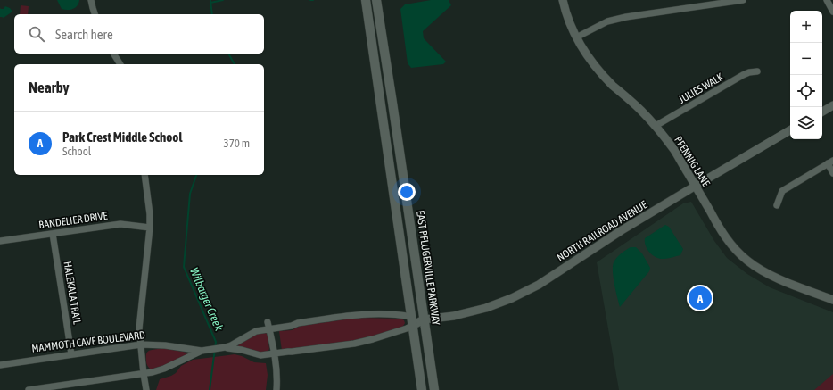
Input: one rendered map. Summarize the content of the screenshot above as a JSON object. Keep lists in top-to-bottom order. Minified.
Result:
{"streets":{"main road":["EAST PFLUGERVILLE PARKWAY"],"street":["JULIES WALK","PFENNIG LANE","BANDELIER DRIVE","NORTH RAILROAD AVENUE","HALEKALA TRAIL","MAMMOTH CAVE BOULEVARD"]},"crossings":[["JULIES WALK","PFENNIG LANE"],["PFENNIG LANE","NORTH RAILROAD AVENUE"],["BANDELIER DRIVE","HALEKALA TRAIL"],["NORTH RAILROAD AVENUE","EAST PFLUGERVILLE PARKWAY"],["NORTH RAILROAD AVENUE","MAMMOTH CAVE BOULEVARD"],["EAST PFLUGERVILLE PARKWAY","MAMMOTH CAVE BOULEVARD"],["HALEKALA TRAIL","MAMMOTH CAVE BOULEVARD"]],"water":["Wilbarger Creek"],"page":{"map_buttons":["+","−"],"search":"Search here","heading":"Nearby","list":[{"mark":"A","name":"Park Crest Middle School","note":"School","value":"370 m"}],"pins":"A"}}
